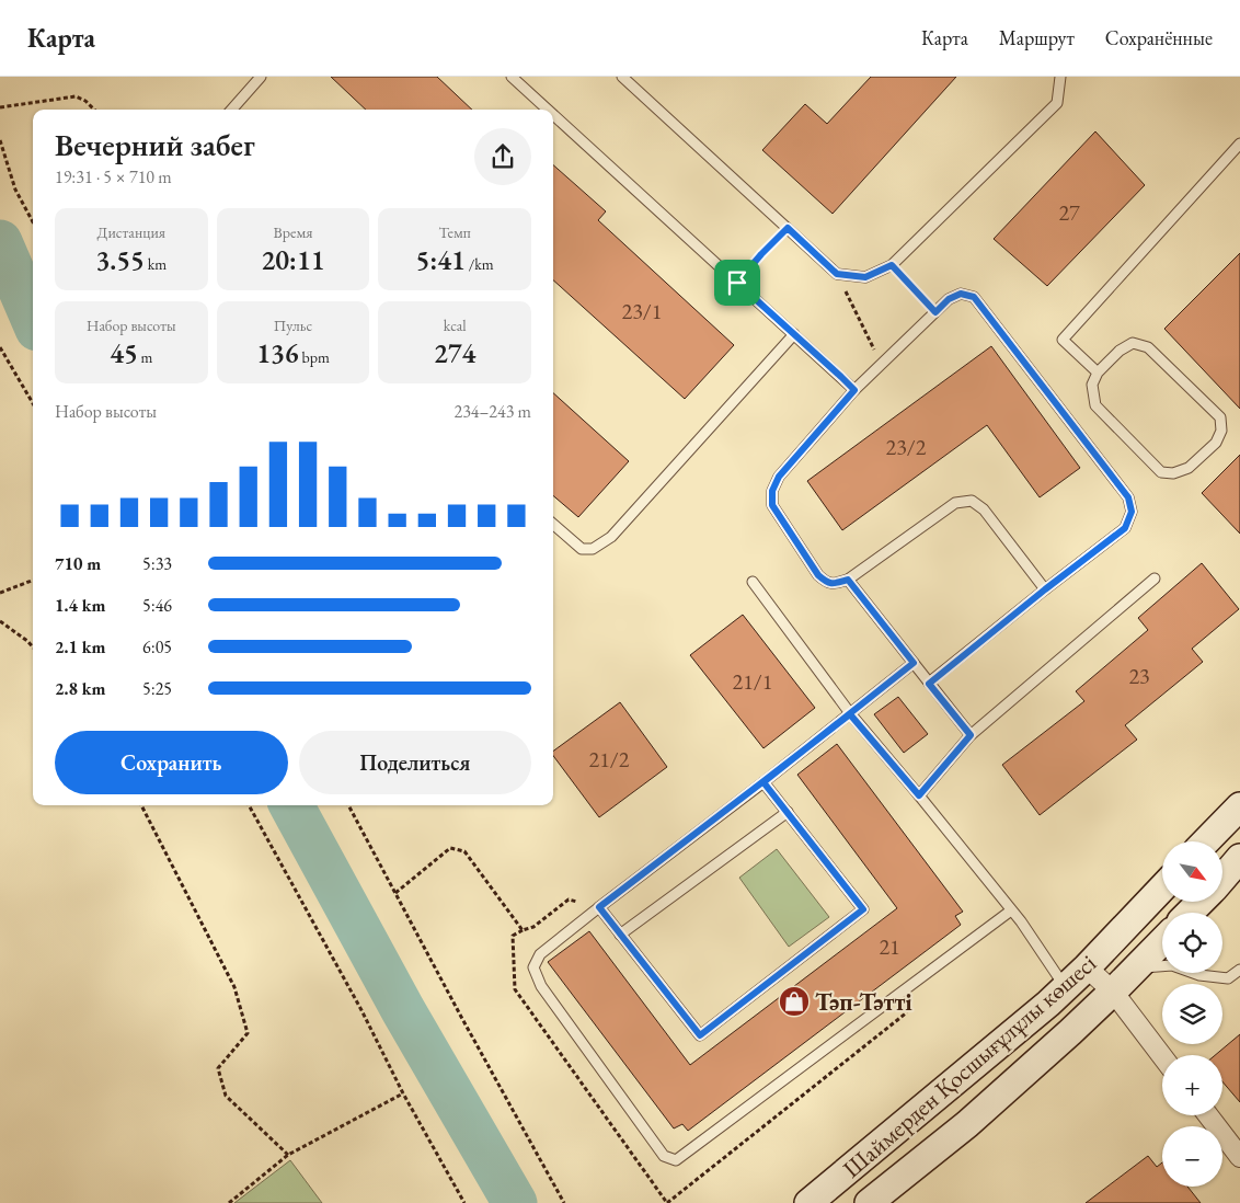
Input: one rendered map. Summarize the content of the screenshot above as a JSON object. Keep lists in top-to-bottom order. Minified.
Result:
{"streets":{"main road":["Шаймерден Қосшығұлұлы көшесі"]},"places":{"shop":["Тәп-Тәтті"]},"house_numbers":["27","23/1","23/2","23","21/1","21/2","21"],"north":"bottom right","page":{"header":"Карта","nav":["Карта","Маршрут","Сохранённые"],"heading":["Вечерний забег","19:31 · 5 × 710 m"],"stats":[["Дистанция","3.55 km"],["Время","20:11"],["Темп","5:41 /km"],["Набор высоты","45 m"],["Пульс","136 bpm"],["kcal","274"]],"chart":["Набор высоты","234–243 m"],"list":[{"name":"710 m","note":"5:33"},{"name":"1.4 km","note":"5:46"},{"name":"2.1 km","note":"6:05"},{"name":"2.8 km","note":"5:25"}],"buttons":["Сохранить","Поделиться"],"map_buttons":["+","−"]}}
